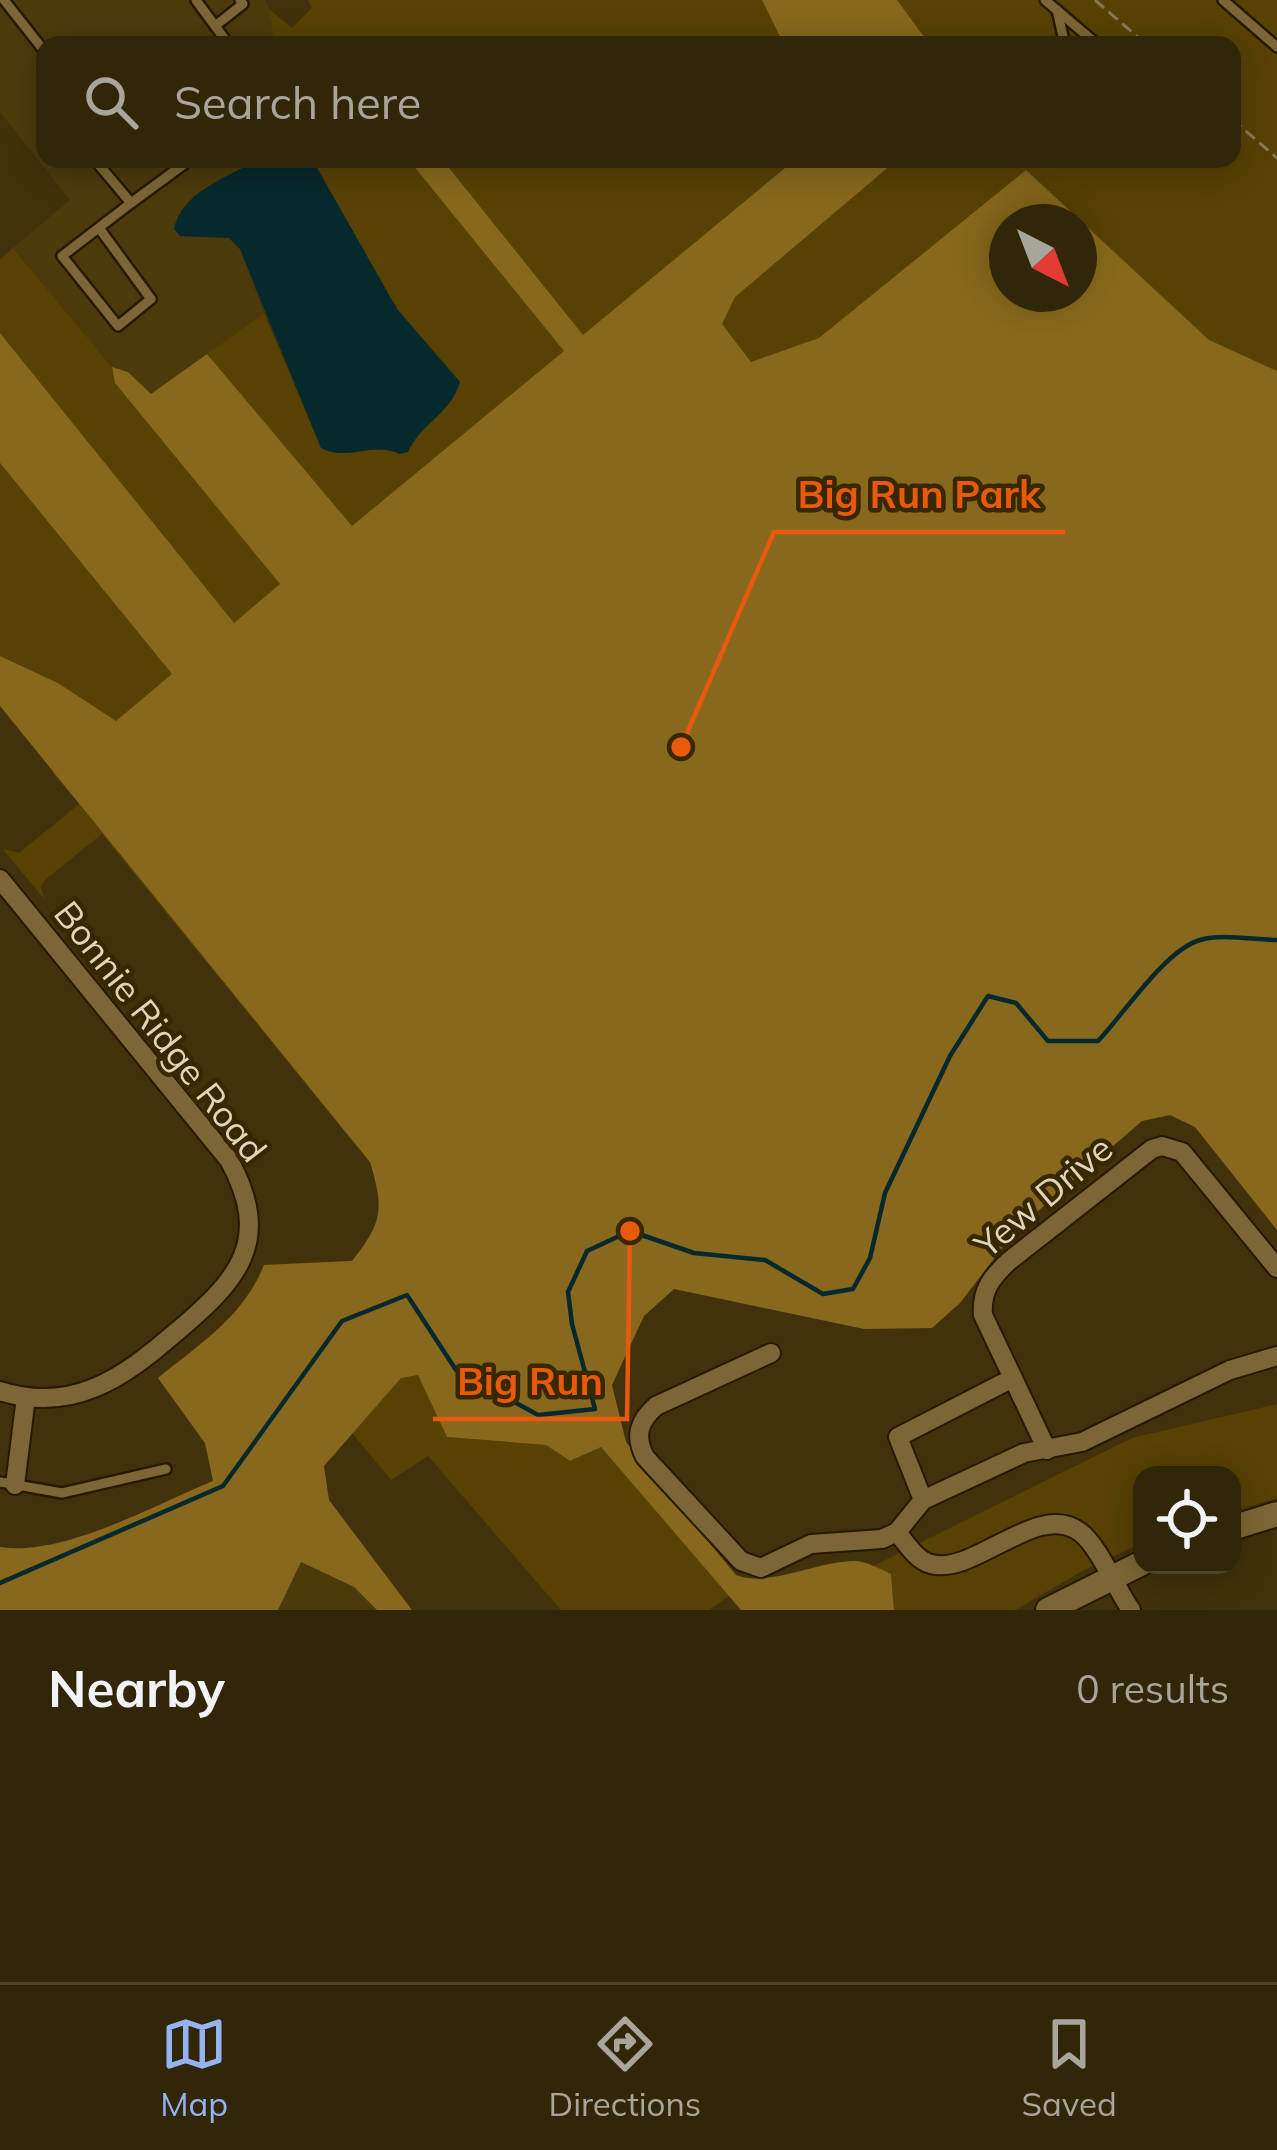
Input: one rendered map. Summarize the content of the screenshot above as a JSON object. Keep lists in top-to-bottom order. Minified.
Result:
{"streets":{"street":["Bonnie Ridge Road","Yew Drive"]},"places":["Big Run Park","Big Run"],"north":"bottom right","page":{"search":"Search here","heading":["Nearby","0 results"],"nav":["Map","Directions","Saved"]}}
